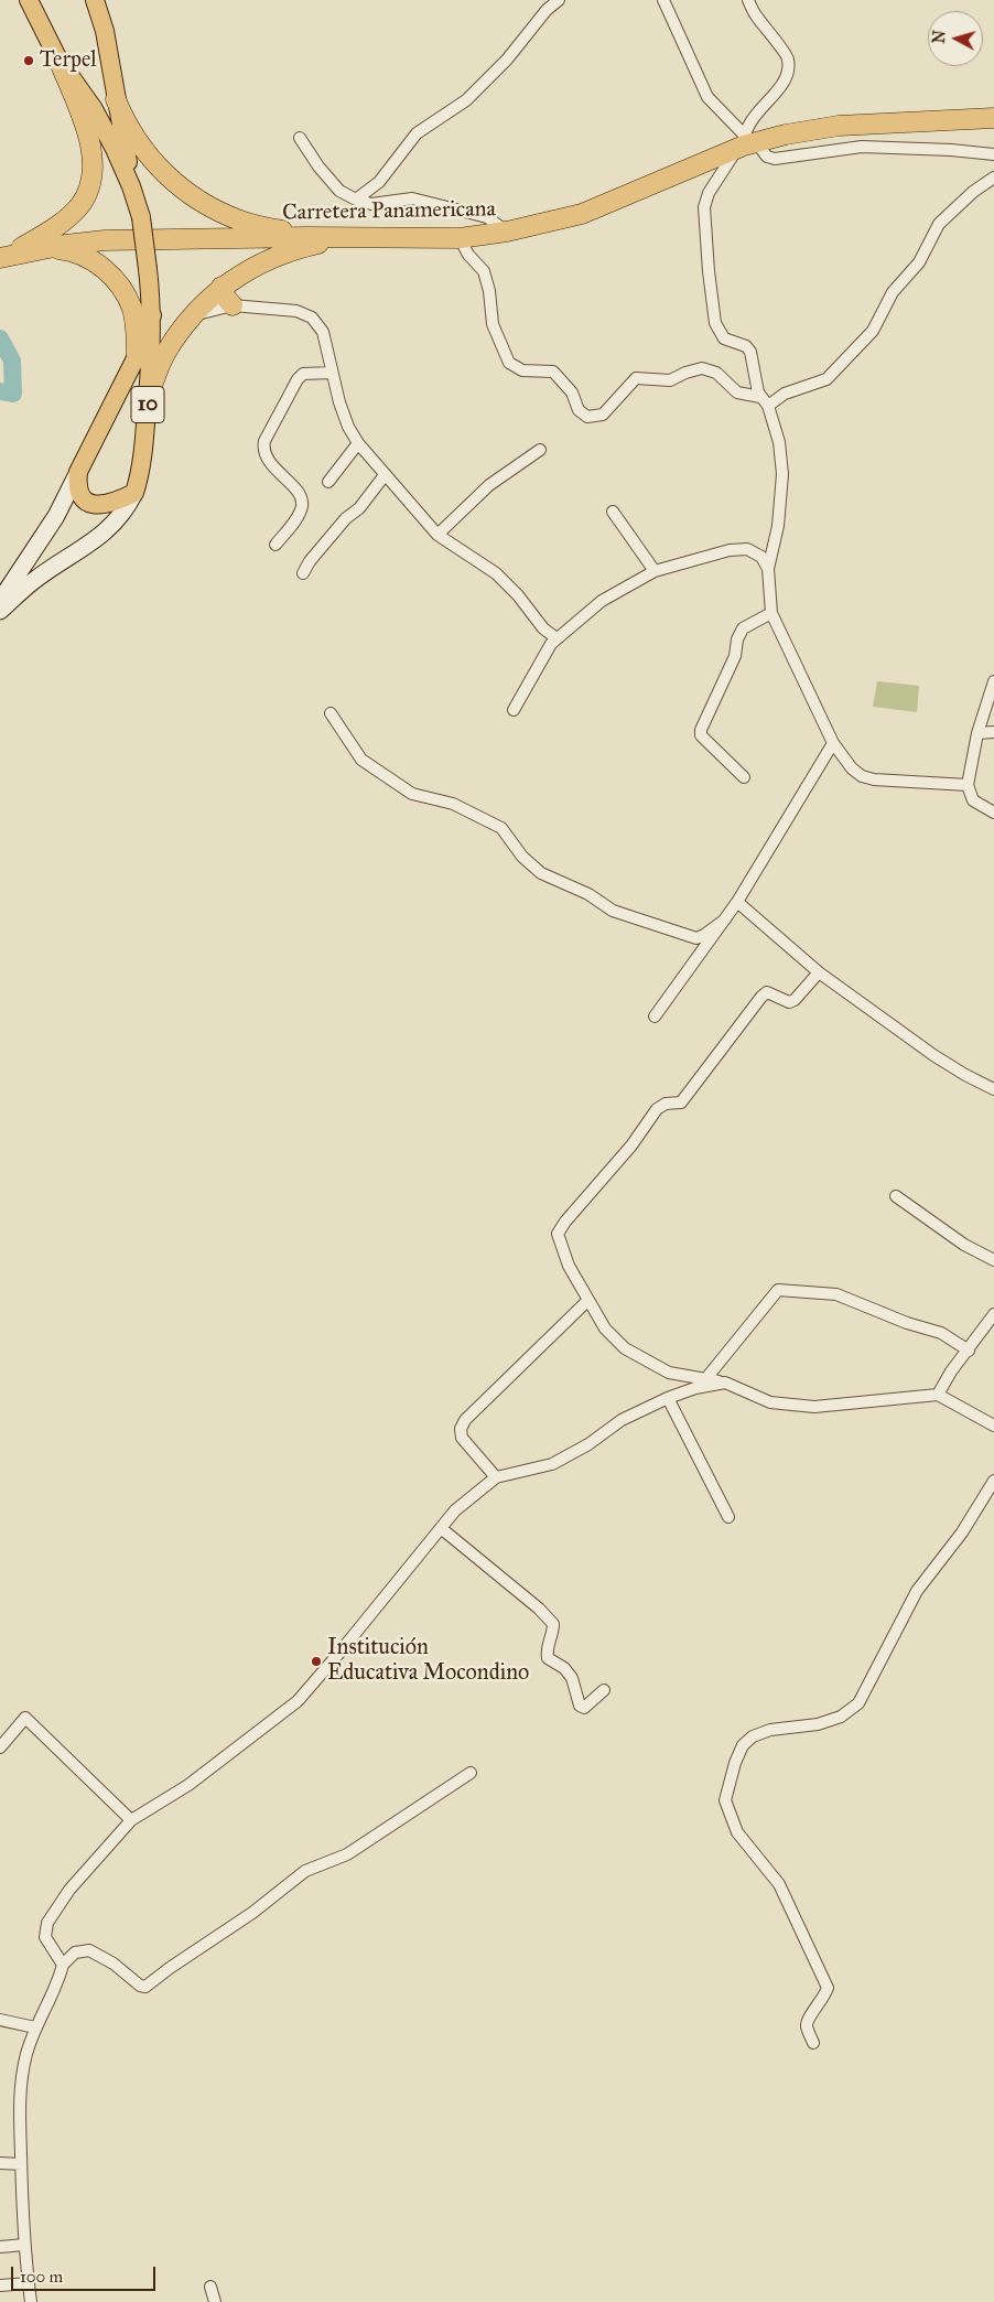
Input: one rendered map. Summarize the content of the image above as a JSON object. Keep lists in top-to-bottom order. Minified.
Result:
{"streets":{"highway":["Carretera Panamericana"],"main road":["10"]},"places":["Terpel","Institución Educativa Mocondino"],"scale_bar":"100 m","north":"left"}
